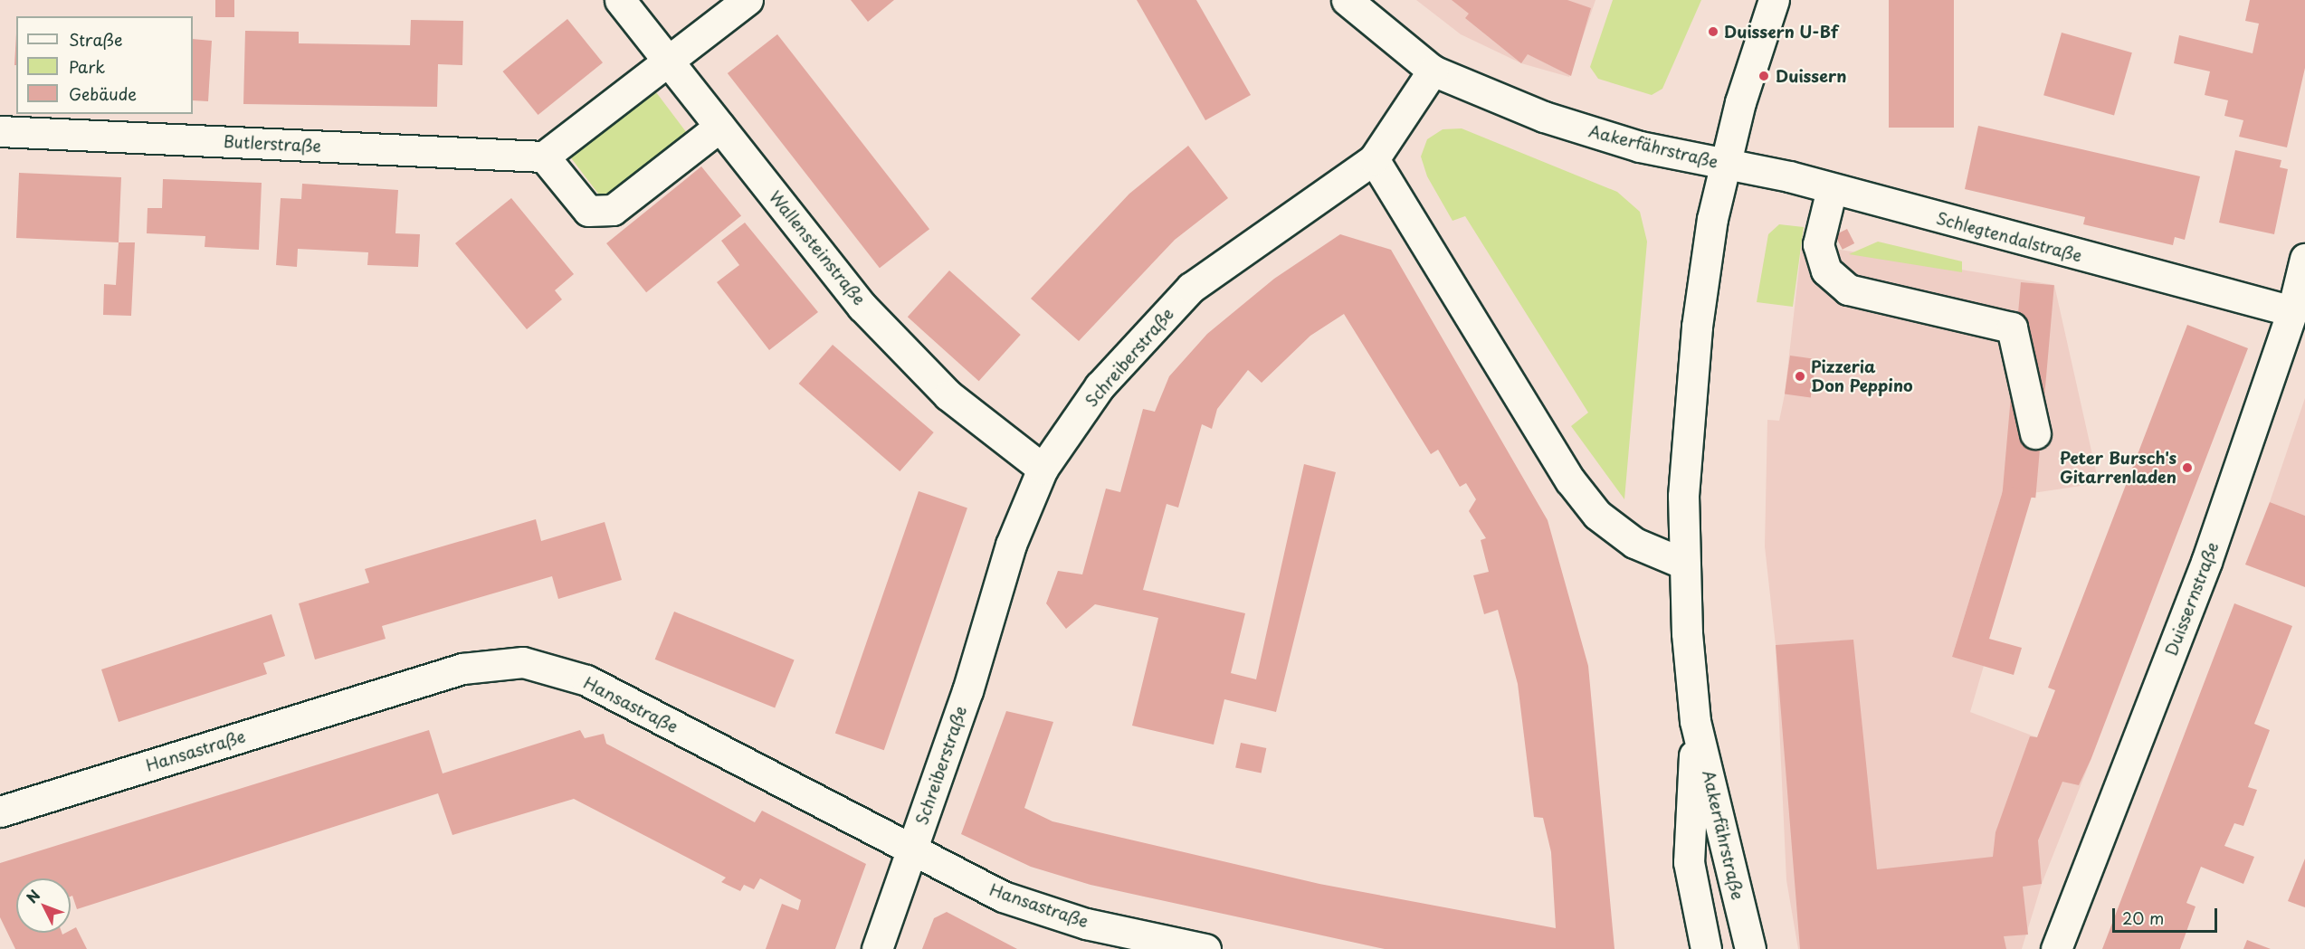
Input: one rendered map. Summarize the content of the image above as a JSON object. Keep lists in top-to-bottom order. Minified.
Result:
{"streets":{"street":["Butlerstraße","Aakerfährstraße","Schlegtendalstraße","Wallensteinstraße","Schreiberstraße","Duissernstraße","Hansastraße"]},"crossings":[["Aakerfährstraße","Schlegtendalstraße"],["Aakerfährstraße","Schreiberstraße"],["Schlegtendalstraße","Duissernstraße"],["Wallensteinstraße","Schreiberstraße"],["Schreiberstraße","Hansastraße"]],"places":["Duissern U-Bf","Duissern","Pizzeria Don Peppino","Peter Bursch's Gitarrenladen"],"legend":["Straße","Park","Gebäude"],"scale_bar":"20 m","north":"top left"}
